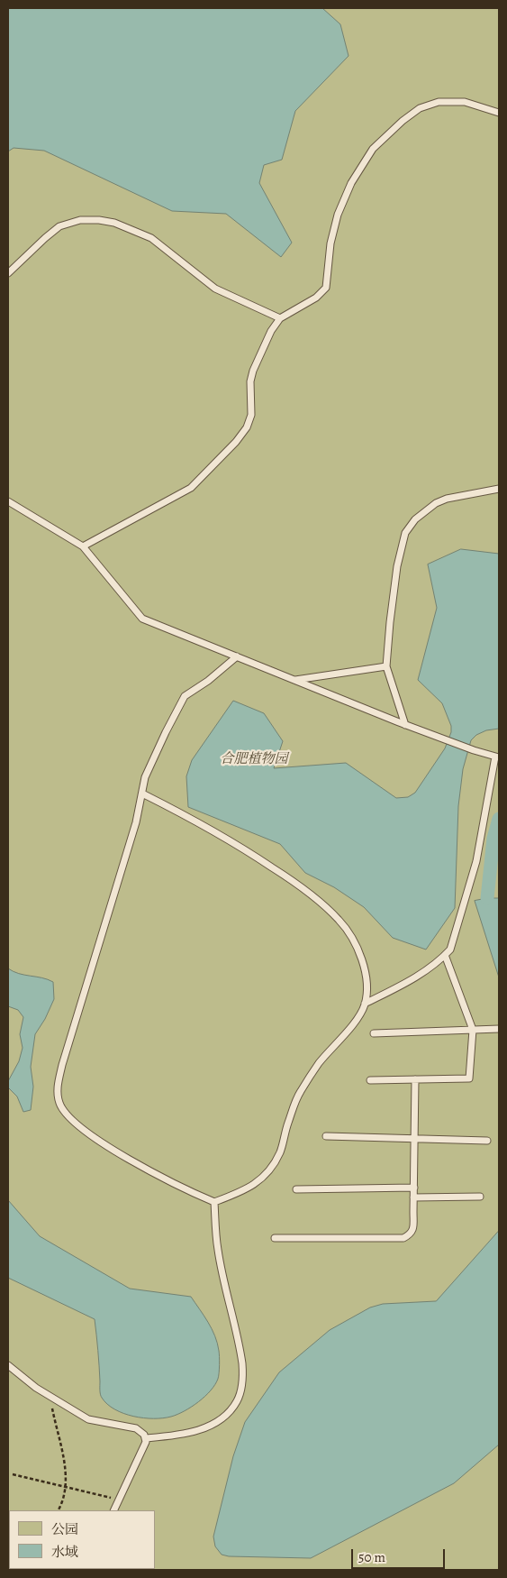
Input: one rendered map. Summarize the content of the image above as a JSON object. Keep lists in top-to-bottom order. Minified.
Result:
{"parks":["合肥植物园"],"legend":["公园","水域"],"scale_bar":"50 m"}
